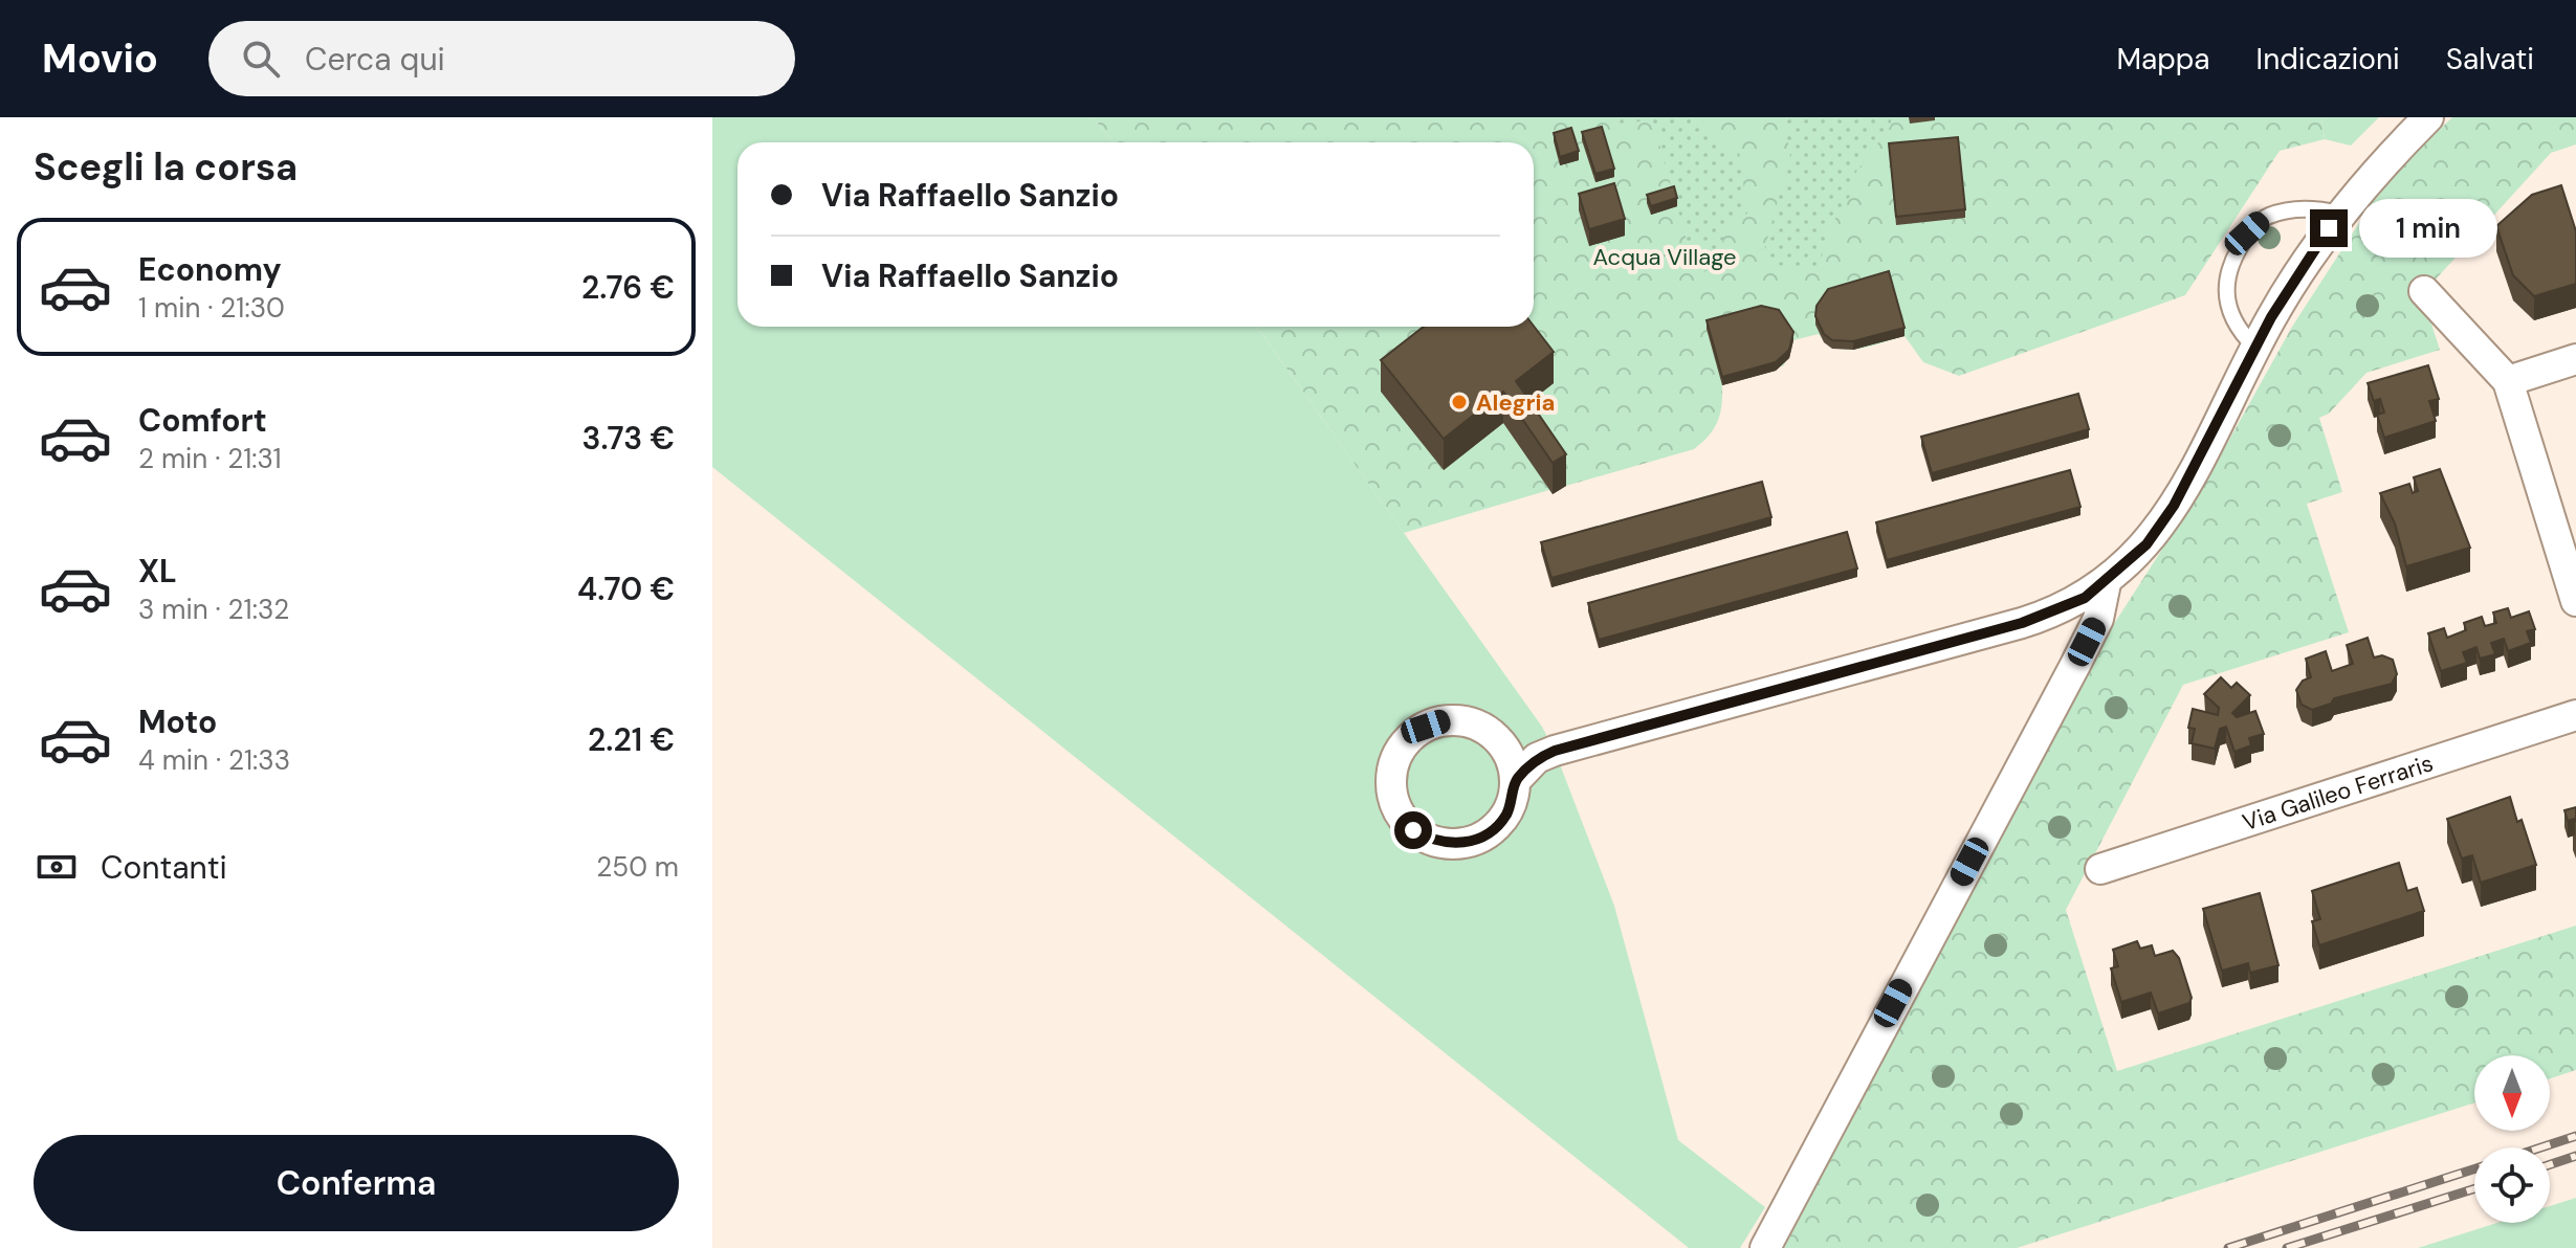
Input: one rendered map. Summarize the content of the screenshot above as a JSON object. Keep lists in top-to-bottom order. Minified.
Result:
{"streets":{"street":["Via Galileo Ferraris"]},"parks":["Acqua Village"],"places":["Alegria"],"north":"bottom","page":{"header":"Movio","search":"Cerca qui","nav":["Mappa","Indicazioni","Salvati"],"heading":"Scegli la corsa","banner":["Via Raffaello Sanzio","Via Raffaello Sanzio"],"bubble":"1 min","list":[{"name":"Economy","note":"1 min · 21:30","value":"2.76 €"},{"name":"Comfort","note":"2 min · 21:31","value":"3.73 €"},{"name":"XL","note":"3 min · 21:32","value":"4.70 €"},{"name":"Moto","note":"4 min · 21:33","value":"2.21 €"}],"pay":["Contanti","250 m"],"buttons":"Conferma"}}
